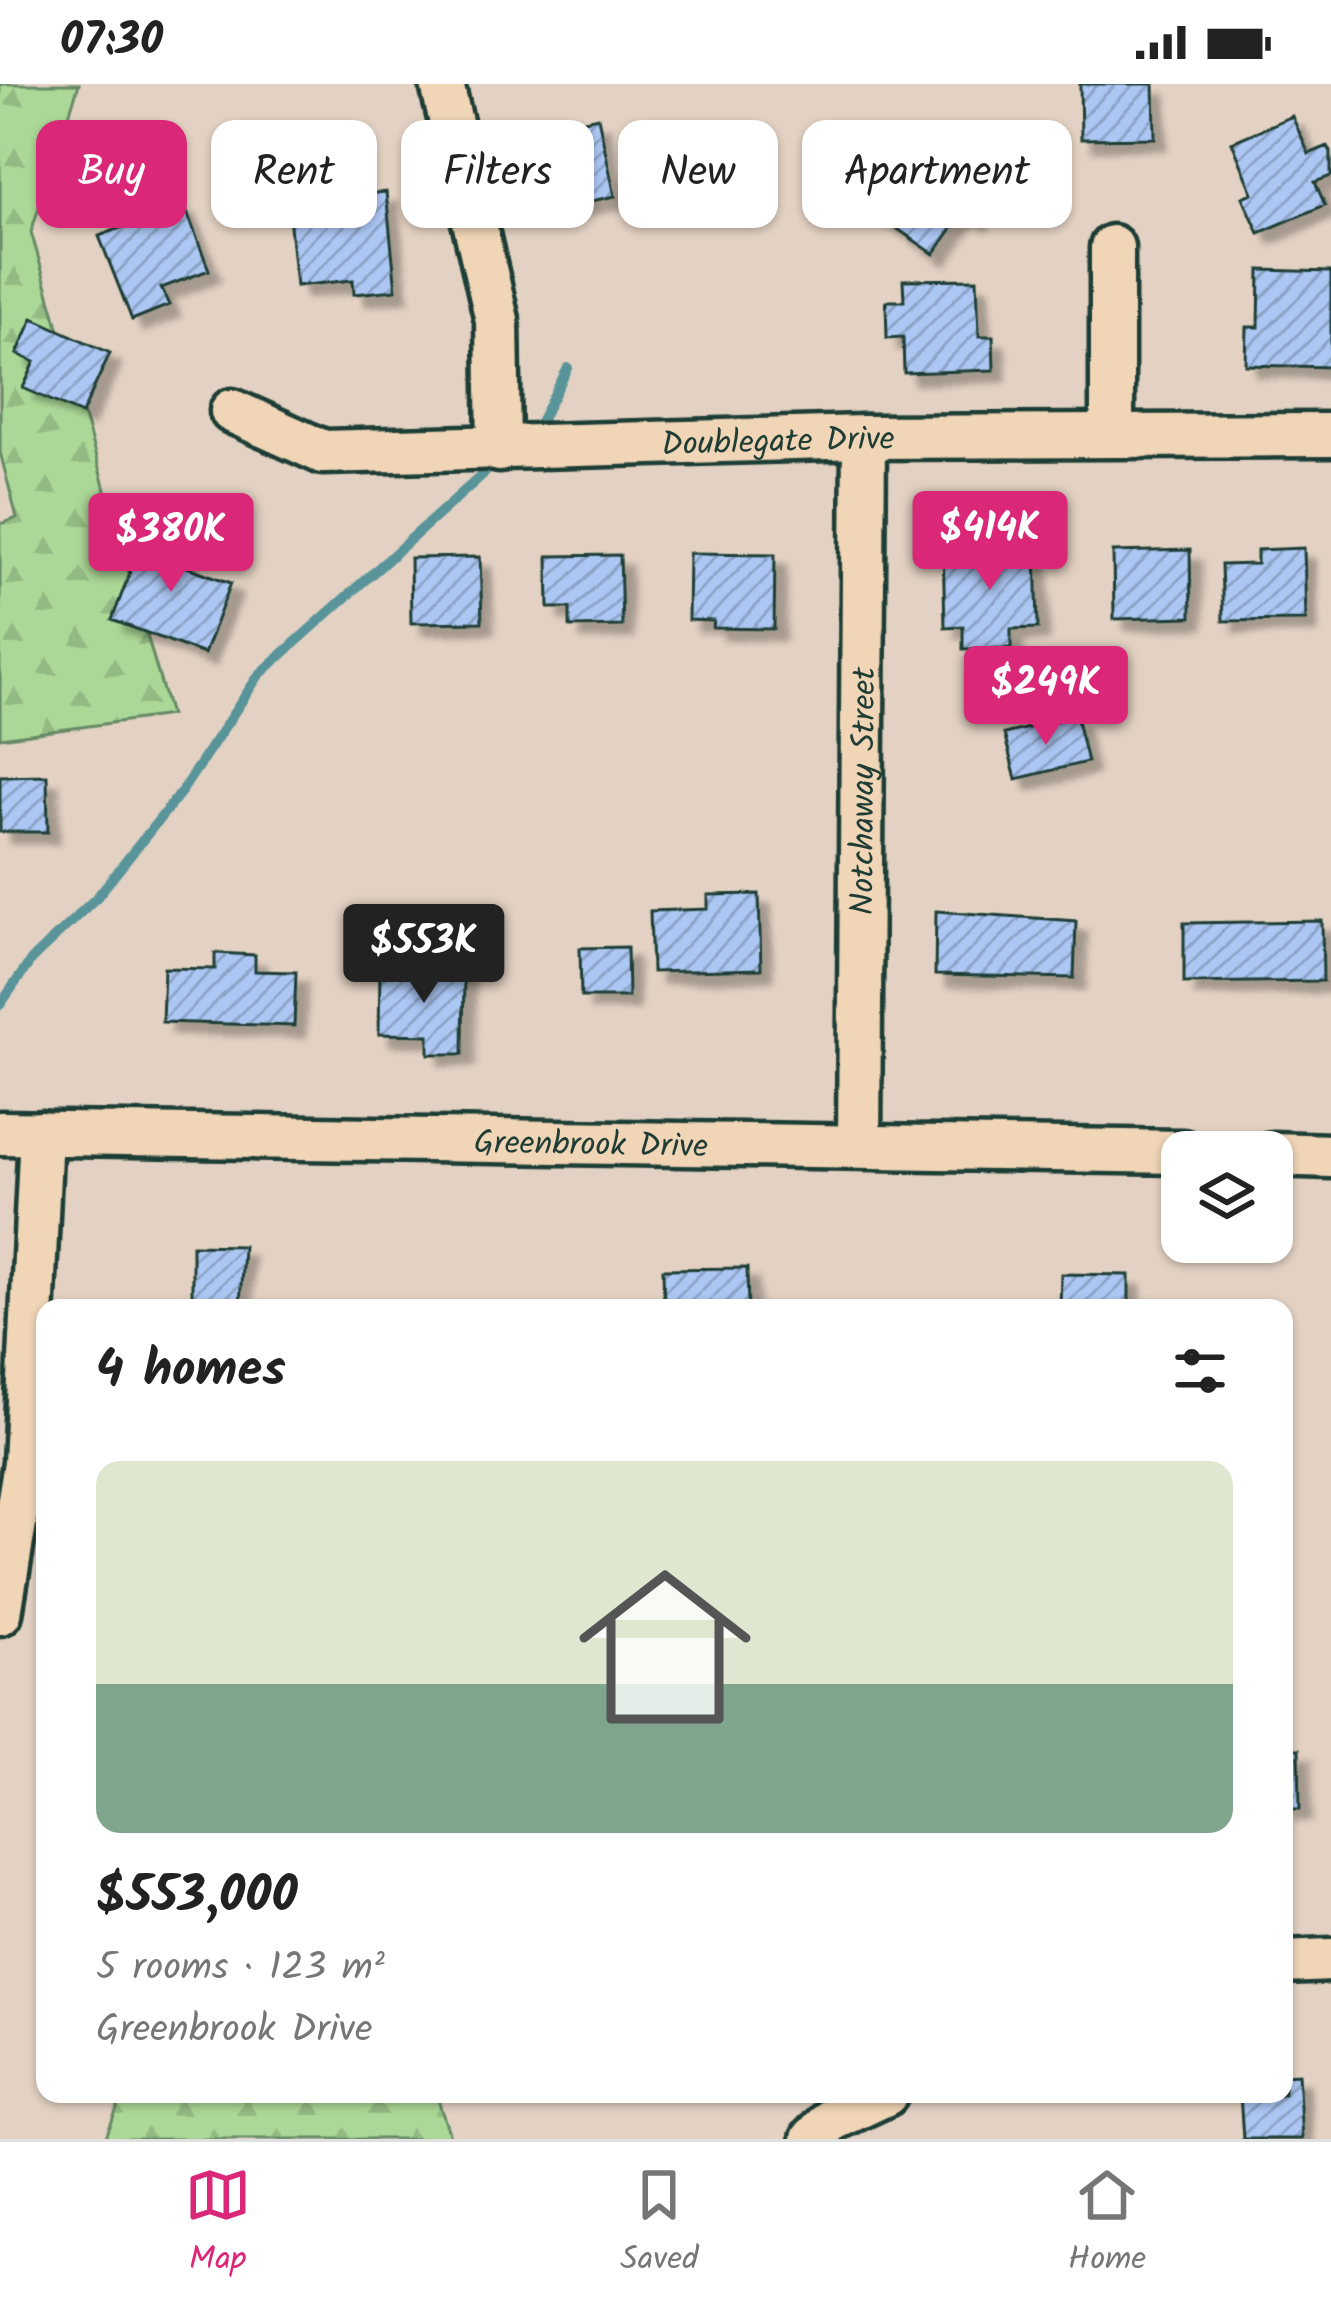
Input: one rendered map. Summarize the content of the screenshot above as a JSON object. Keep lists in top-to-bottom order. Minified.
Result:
{"streets":{"street":["Doublegate Drive","Notchaway Street","Greenbrook Drive"]},"crossings":[["Doublegate Drive","Notchaway Street"],["Notchaway Street","Greenbrook Drive"]],"page":{"status":"07:30","chip":["Buy","Rent","Filters","New","Apartment"],"price":["$414K","$380K","$249K","$553K"],"heading":"4 homes","list":[{"name":"$553,000","note":"5 rooms · 123 m² · Greenbrook Drive"}],"tabs":["Map","Saved","Home"]}}
